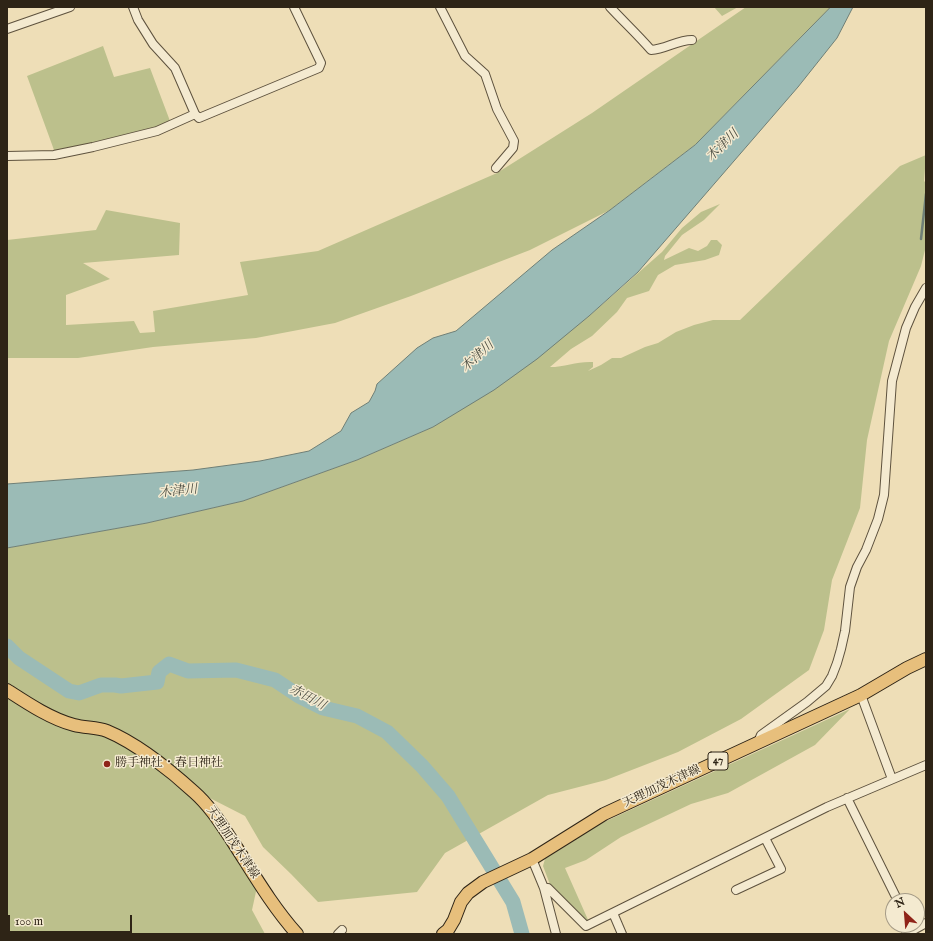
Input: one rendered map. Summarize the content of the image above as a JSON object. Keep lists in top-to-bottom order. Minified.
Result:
{"streets":{"main road":["47","天理加茂木津線"]},"water":["木津川","赤田川"],"places":["勝手神社・春日神社"],"scale_bar":"100 m","north":"top left"}
